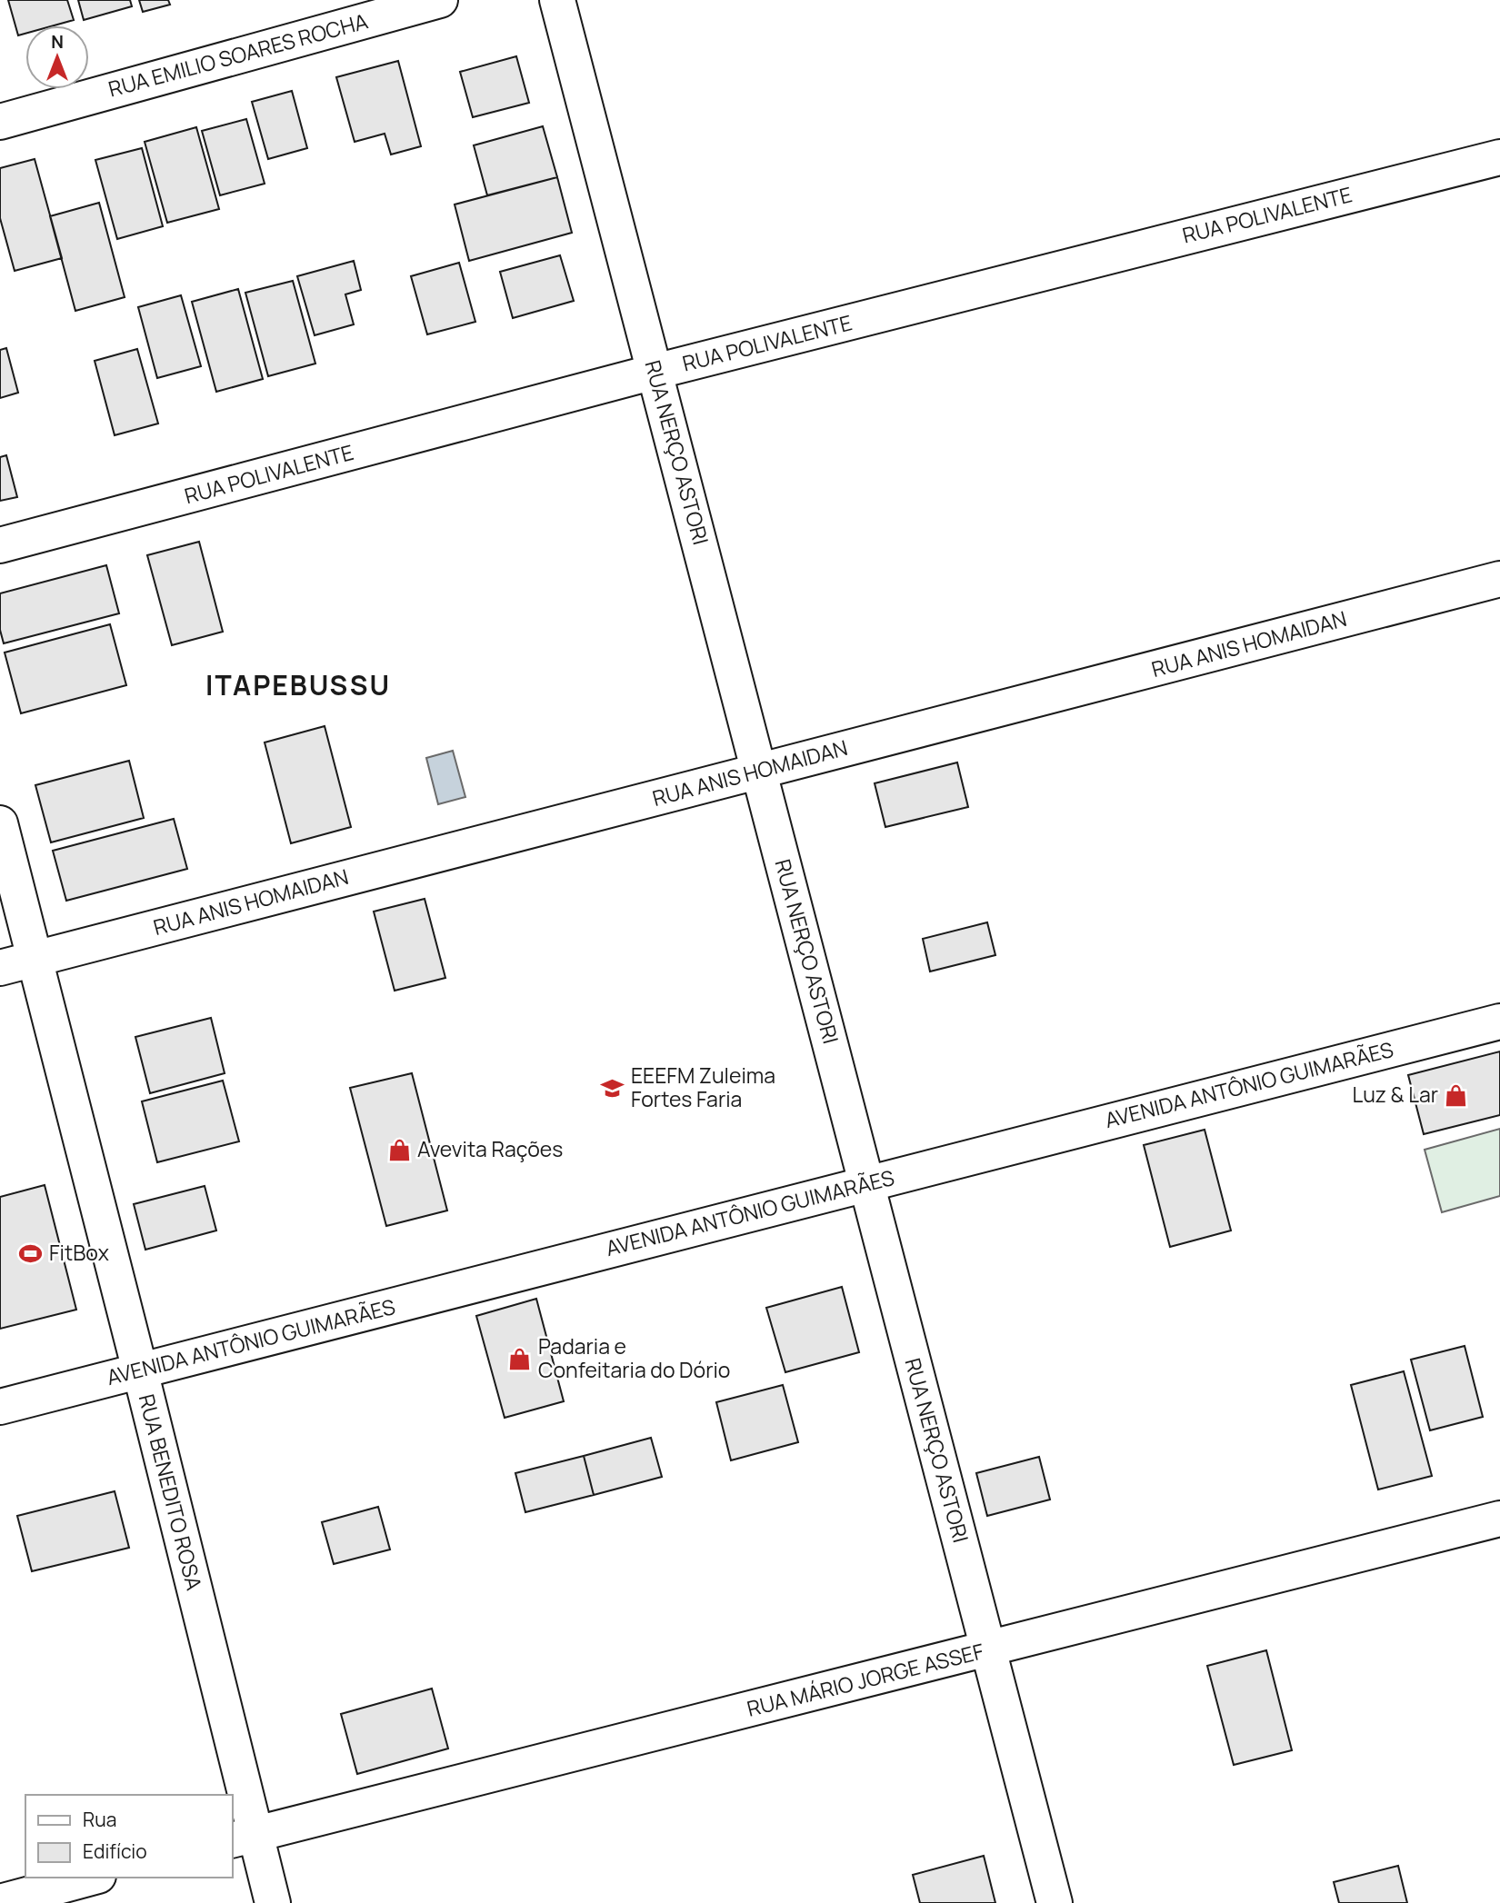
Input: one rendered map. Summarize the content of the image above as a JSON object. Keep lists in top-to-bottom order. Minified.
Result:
{"streets":{"street":["RUA EMILIO SOARES ROCHA","RUA POLIVALENTE","RUA NERÇO ASTORI","RUA ANIS HOMAIDAN","AVENIDA ANTÔNIO GUIMARÃES","RUA BENEDITO ROSA","RUA MÁRIO JORGE ASSEF"]},"crossings":[["RUA POLIVALENTE","RUA NERÇO ASTORI"],["RUA NERÇO ASTORI","RUA ANIS HOMAIDAN"],["RUA NERÇO ASTORI","AVENIDA ANTÔNIO GUIMARÃES"],["RUA NERÇO ASTORI","RUA MÁRIO JORGE ASSEF"],["RUA ANIS HOMAIDAN","RUA BENEDITO ROSA"],["AVENIDA ANTÔNIO GUIMARÃES","RUA BENEDITO ROSA"],["RUA BENEDITO ROSA","RUA MÁRIO JORGE ASSEF"]],"districts":["ITAPEBUSSU"],"places":{"school or university":["EEEFM Zuleima Fortes Faria"],"shop":["Luz & Lar","Avevita Rações","Padaria e Confeitaria do Dório"],"sports":["FitBox"]},"legend":["Rua","Edifício"],"north":"top"}
